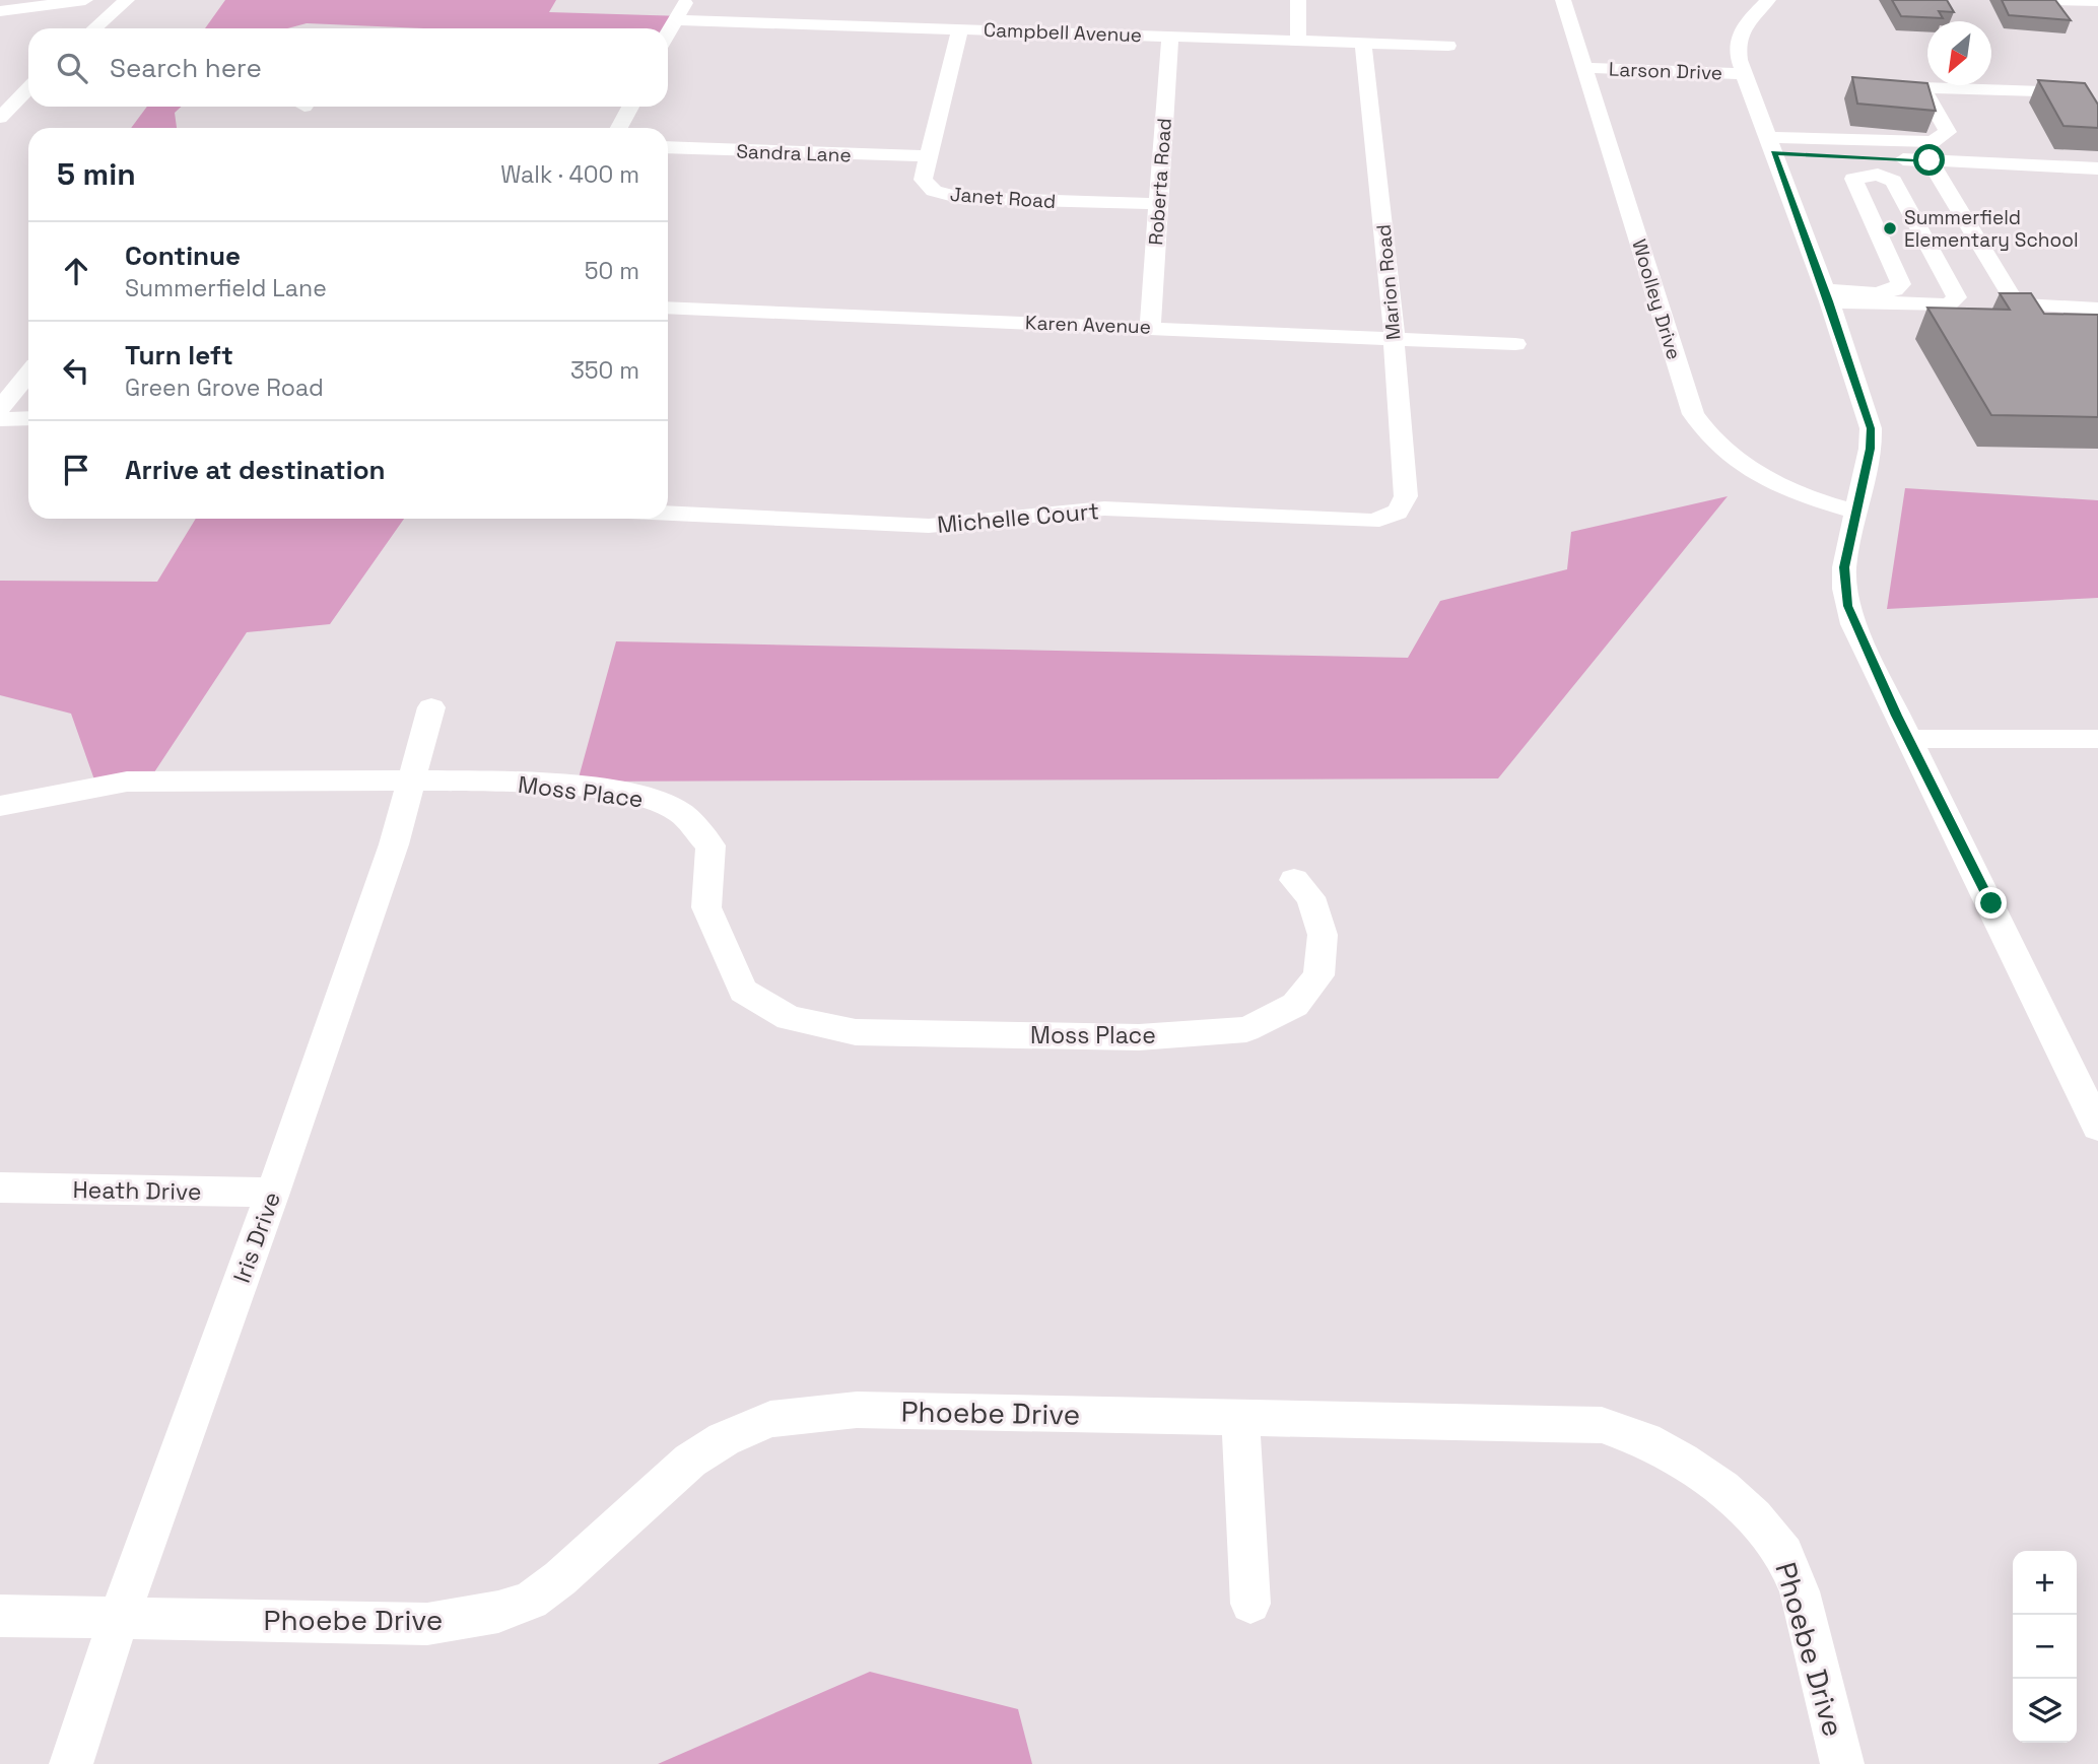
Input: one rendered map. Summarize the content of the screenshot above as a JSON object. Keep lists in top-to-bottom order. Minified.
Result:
{"streets":{"street":["Campbell Avenue","Larson Drive","Sandra Lane","Roberta Road","Janet Road","Marion Road","Woolley Drive","Karen Avenue","Michelle Court","Moss Place","Heath Drive","Iris Drive","Phoebe Drive"]},"crossings":[["Campbell Avenue","Roberta Road"],["Campbell Avenue","Janet Road"],["Campbell Avenue","Marion Road"],["Larson Drive","Woolley Drive"],["Sandra Lane","Janet Road"],["Roberta Road","Janet Road"],["Roberta Road","Karen Avenue"],["Marion Road","Karen Avenue"],["Marion Road","Michelle Court"],["Moss Place","Iris Drive"],["Heath Drive","Iris Drive"],["Iris Drive","Phoebe Drive"]],"places":["Summerfield Elementary School"],"north":"bottom left","page":{"search":"Search here","heading":["5 min","Walk · 400 m"],"list":[["Continue","Summerfield Lane","50 m"],["Turn left","Green Grove Road","350 m"],"Arrive at destination"],"map_buttons":["+","−"]}}
